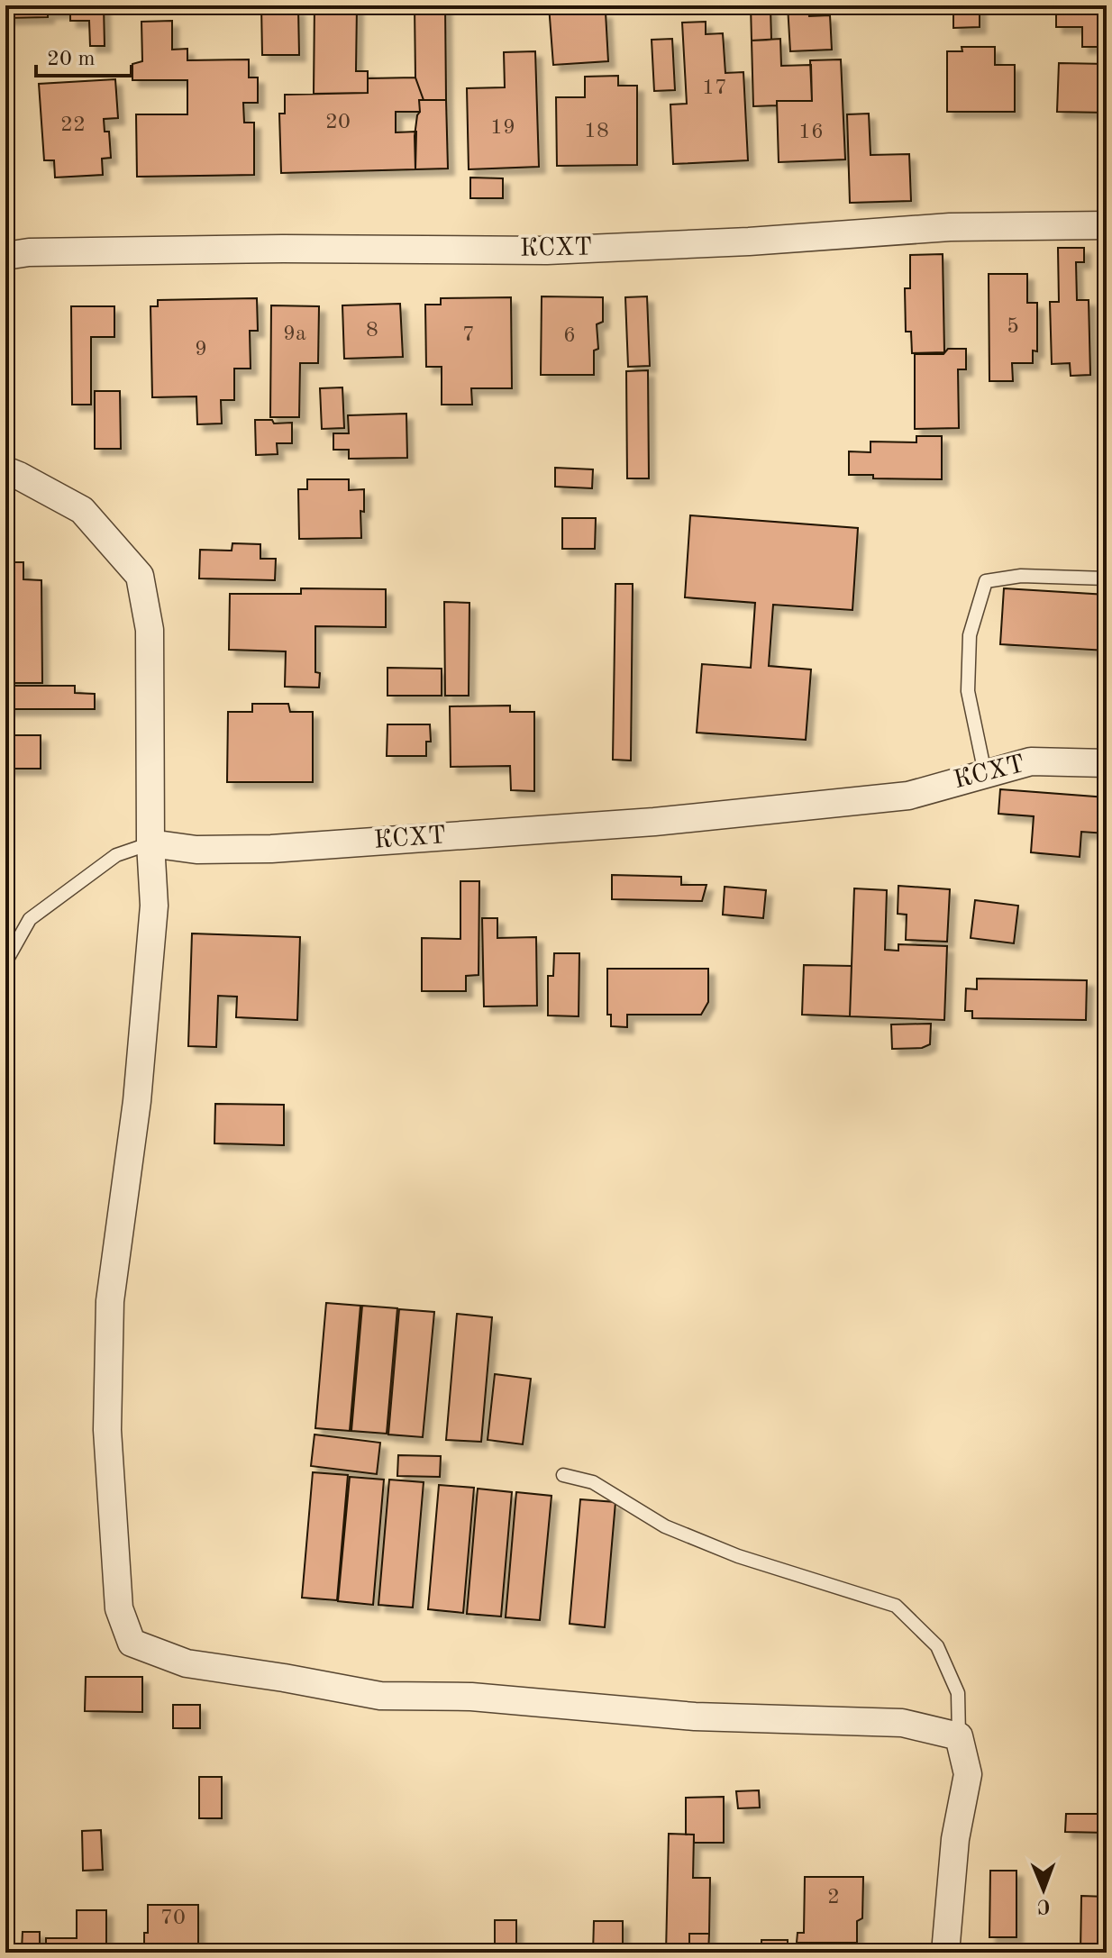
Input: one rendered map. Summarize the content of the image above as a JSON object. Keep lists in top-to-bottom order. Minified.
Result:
{"streets":{"street":["КСХТ"]},"house_numbers":["17","20","22","19","18","16","5","8","9а","7","6","9","2","70"],"scale_bar":"20 m","north":"bottom"}
